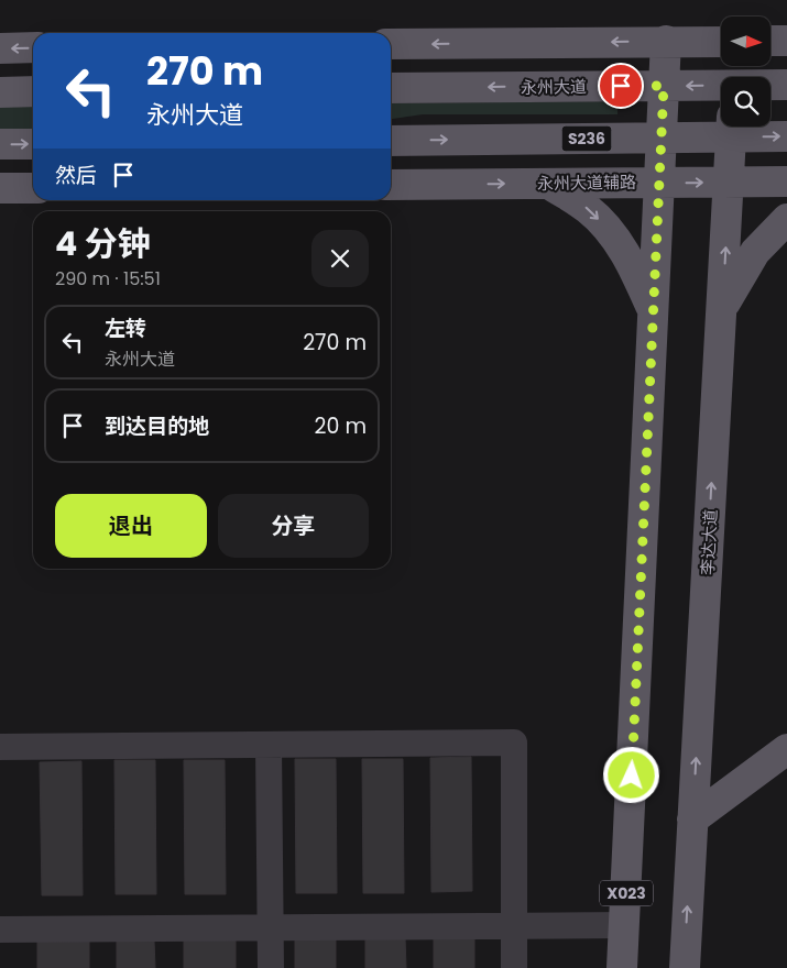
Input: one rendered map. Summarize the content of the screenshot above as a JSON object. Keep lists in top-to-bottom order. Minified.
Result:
{"streets":{"main road":["永州大道","S236","永州大道辅路","李达大道","X023"]},"crossings":[["S236","李达大道"],["永州大道辅路","李达大道"]],"north":"right","page":{"turn":["270 m","永州大道"],"then":"然后","heading":["4 分钟","290 m · 15:51"],"list":[{"name":"左转","note":"永州大道","value":"270 m"},{"name":"到达目的地","value":"20 m"}],"buttons":["退出","分享"]}}
